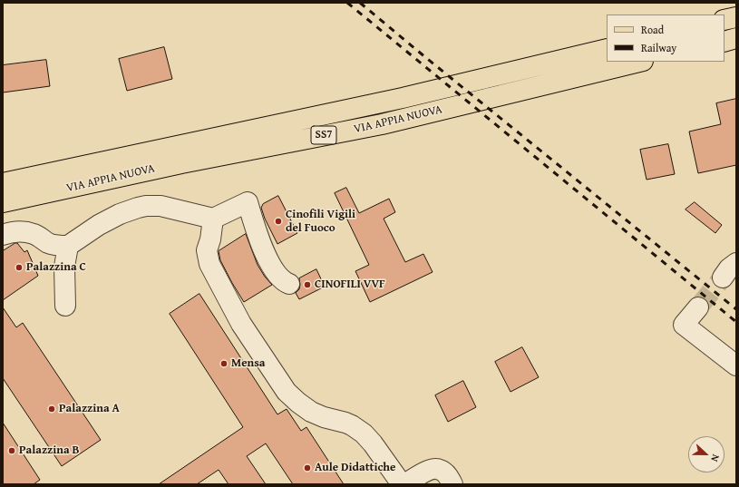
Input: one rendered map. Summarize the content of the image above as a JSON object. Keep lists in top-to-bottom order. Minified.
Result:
{"streets":{"main road":["VIA APPIA NUOVA","SS7"]},"places":["Cinofili Vigili del Fuoco","Palazzina C","CINOFILI VVF","Mensa","Palazzina A","Palazzina B","Aule Didattiche"],"legend":["Road","Railway"],"north":"right"}
